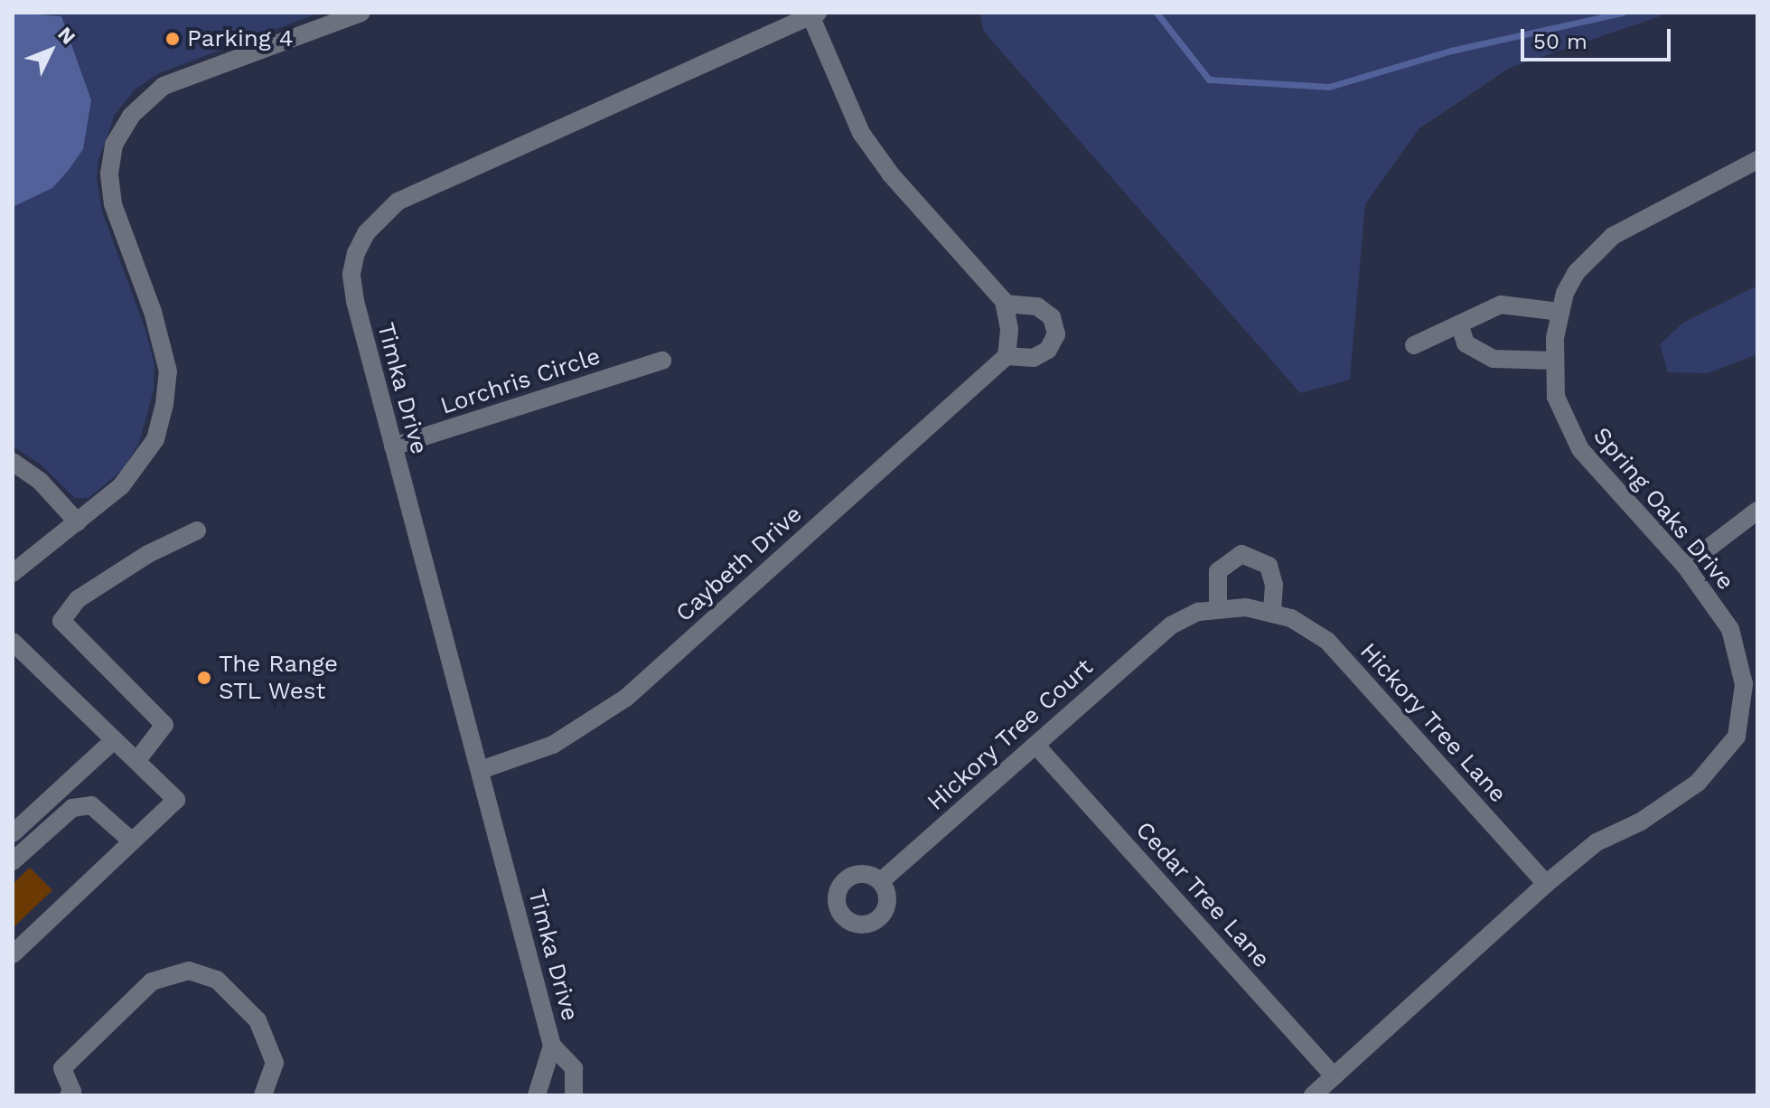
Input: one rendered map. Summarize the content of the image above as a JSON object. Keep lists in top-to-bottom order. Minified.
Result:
{"streets":{"street":["Lorchris Circle","Timka Drive","Spring Oaks Drive","Caybeth Drive","Hickory Tree Lane","Hickory Tree Court","Cedar Tree Lane"]},"crossings":[["Lorchris Circle","Timka Drive"],["Timka Drive","Caybeth Drive"],["Spring Oaks Drive","Hickory Tree Lane"],["Spring Oaks Drive","Cedar Tree Lane"],["Hickory Tree Lane","Hickory Tree Court"],["Hickory Tree Court","Cedar Tree Lane"]],"places":["Parking 4","The Range STL West"],"scale_bar":"50 m","north":"top right"}
